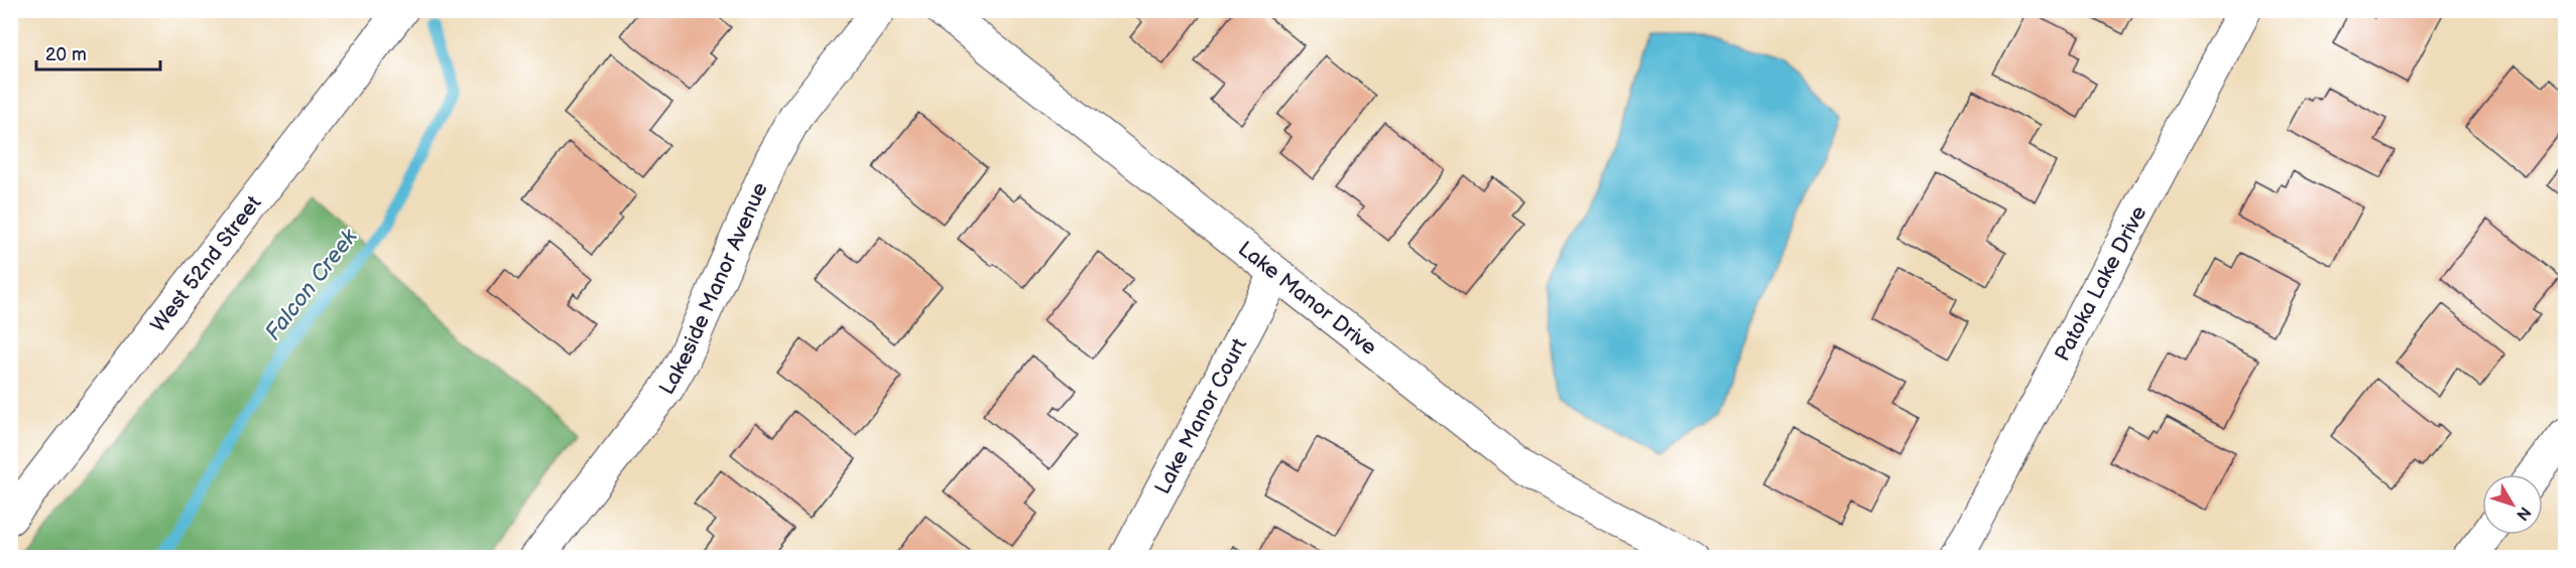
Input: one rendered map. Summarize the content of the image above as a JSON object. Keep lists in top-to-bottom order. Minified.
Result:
{"streets":{"street":["West 52nd Street","Patoka Lake Drive","Lakeside Manor Avenue","Lake Manor Drive","Lake Manor Court"]},"crossings":[["Lake Manor Drive","Lake Manor Court"]],"water":["Falcon Creek"],"scale_bar":"20 m","north":"bottom right"}
